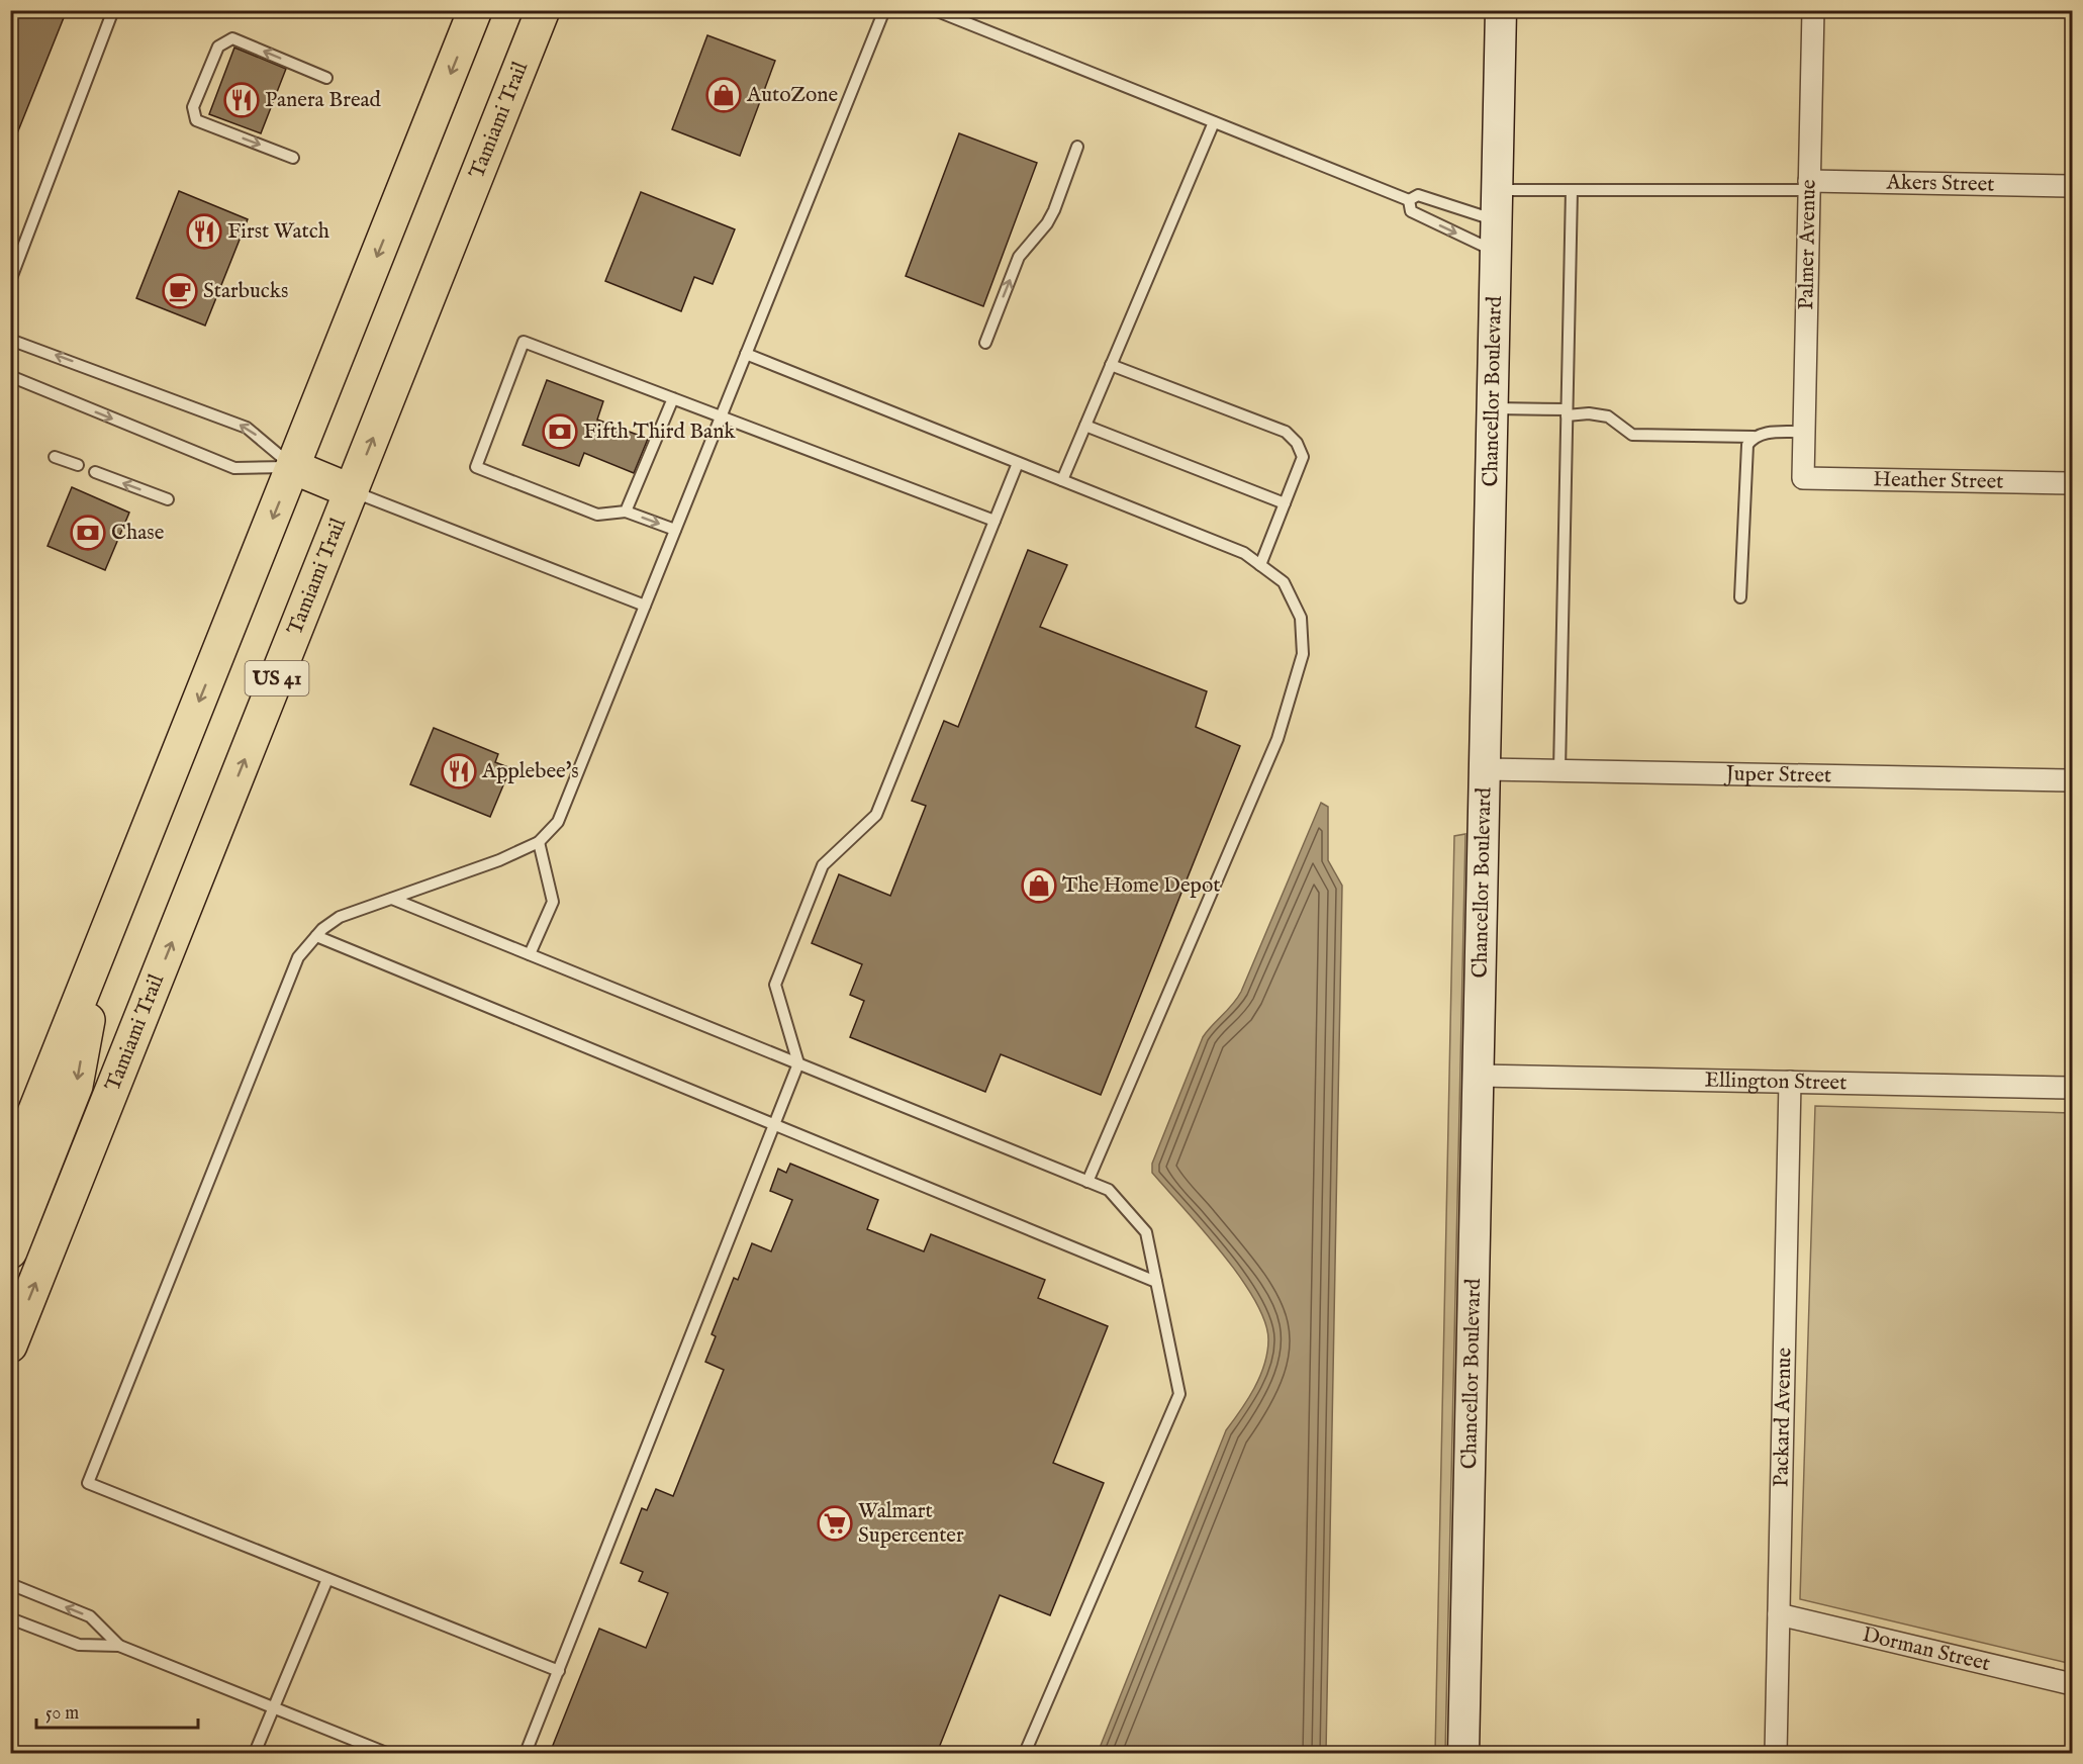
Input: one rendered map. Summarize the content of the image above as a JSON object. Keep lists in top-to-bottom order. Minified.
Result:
{"streets":{"main road":["Tamiami Trail","US 41"],"street":["Akers Street","Palmer Avenue","Chancellor Boulevard","Heather Street","Juper Street","Ellington Street","Packard Avenue","Dorman Street"]},"crossings":[["Akers Street","Palmer Avenue"],["Palmer Avenue","Heather Street"],["Chancellor Boulevard","Juper Street"],["Chancellor Boulevard","Ellington Street"],["Ellington Street","Packard Avenue"],["Packard Avenue","Dorman Street"]],"places":{"shop":["AutoZone","The Home Depot"],"restaurant":["Panera Bread","First Watch","Applebee's"],"cafe":["Starbucks"],"bank":["Fifth Third Bank","Chase"],"supermarket":["Walmart Supercenter"]},"scale_bar":"50 m"}
